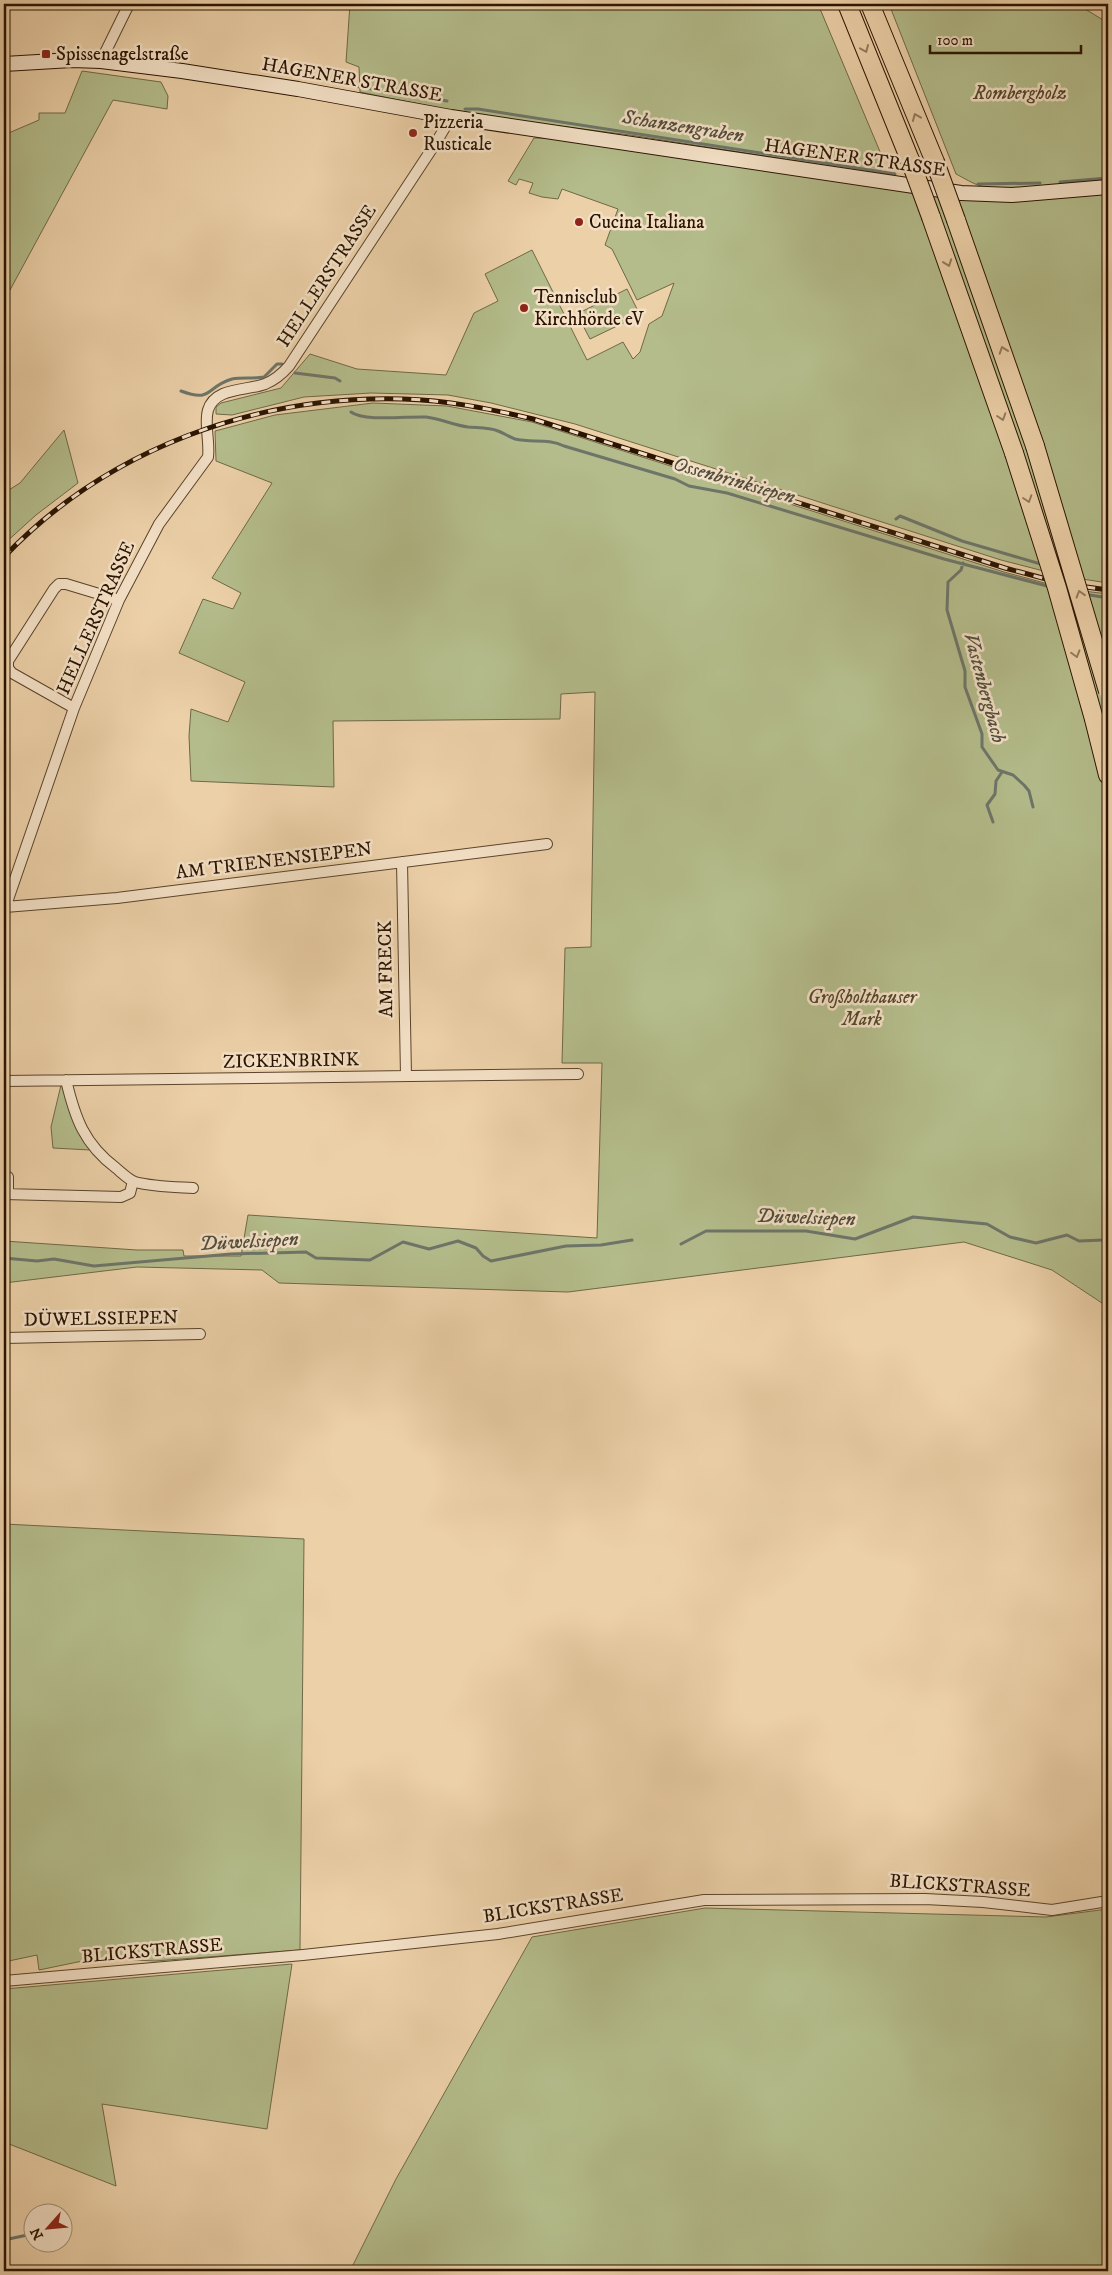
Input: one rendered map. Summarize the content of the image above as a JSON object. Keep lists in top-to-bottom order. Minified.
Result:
{"streets":{"main road":["HAGENER STRASSE"],"street":["HELLERSTRASSE","AM TRIENENSIEPEN","AM FRECK","ZICKENBRINK","DÜWELSSIEPEN","BLICKSTRASSE"]},"crossings":[["HAGENER STRASSE","HELLERSTRASSE"],["HELLERSTRASSE","AM TRIENENSIEPEN"],["AM TRIENENSIEPEN","AM FRECK"],["AM FRECK","ZICKENBRINK"]],"water":["Schanzengraben","Ossenbrinksiepen","Vastenbergbach","Düwelsiepen"],"parks":["Rombergholz","Großholthauser Mark"],"places":{"transit":["Spissenagelstraße"],"other":["Pizzeria Rusticale","Cucina Italiana","Tennisclub Kirchhörde eV"]},"scale_bar":"100 m","north":"bottom left"}
